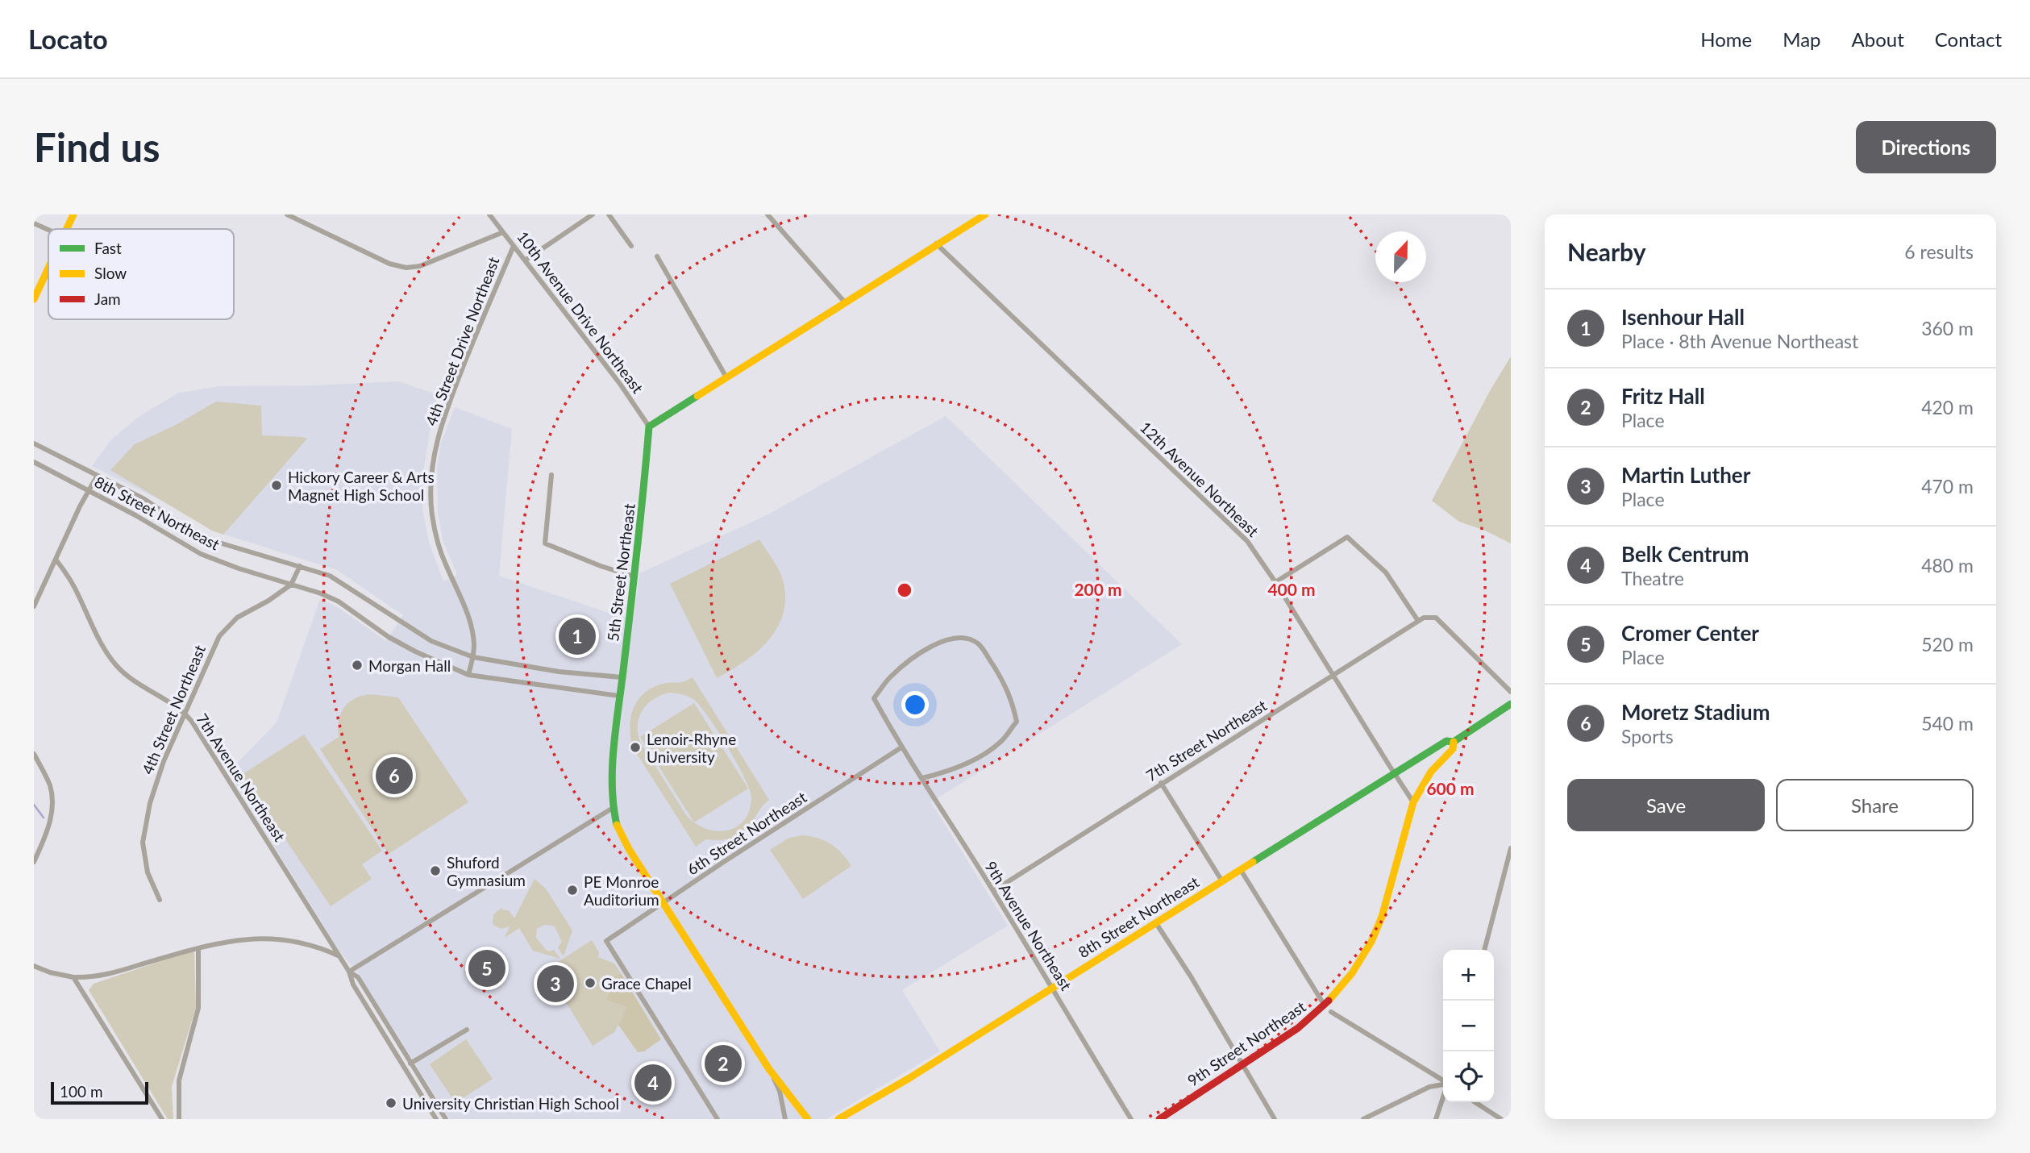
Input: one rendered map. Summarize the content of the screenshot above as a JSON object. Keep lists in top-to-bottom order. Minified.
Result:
{"streets":{"main road":["8th Street Northeast","5th Street Northeast","9th Street Northeast"],"street":["10th Avenue Drive Northeast","4th Street Drive Northeast","12th Avenue Northeast","4th Street Northeast","7th Street Northeast","7th Avenue Northeast","6th Street Northeast","9th Avenue Northeast"]},"crossings":[["10th Avenue Drive Northeast","4th Street Drive Northeast"],["10th Avenue Drive Northeast","5th Street Northeast"],["4th Street Drive Northeast","8th Street Northeast"],["12th Avenue Northeast","8th Street Northeast"],["12th Avenue Northeast","7th Street Northeast"],["12th Avenue Northeast","9th Street Northeast"],["8th Street Northeast","5th Street Northeast"],["8th Street Northeast","4th Street Northeast"],["8th Street Northeast","9th Avenue Northeast"],["8th Street Northeast","9th Street Northeast"],["5th Street Northeast","6th Street Northeast"],["4th Street Northeast","7th Avenue Northeast"],["7th Street Northeast","9th Avenue Northeast"],["6th Street Northeast","9th Avenue Northeast"]],"places":["Hickory Career & Arts Magnet High School","Morgan Hall","Lenoir-Rhyne University","Shuford Gymnasium","PE Monroe Auditorium","Grace Chapel","University Christian High School"],"legend":["Fast","Slow","Jam"],"scale_bar":"100 m","north":"top","page":{"header":"Locato","nav":["Home","Map","About","Contact"],"buttons":["Directions",["Save","Share"]],"title":"Find us","heading":["Nearby","6 results"],"list":[{"mark":"1","name":"Isenhour Hall","note":"Place · 8th Avenue Northeast","value":"360 m"},{"mark":"2","name":"Fritz Hall","note":"Place","value":"420 m"},{"mark":"3","name":"Martin Luther","note":"Place","value":"470 m"},{"mark":"4","name":"Belk Centrum","note":"Theatre","value":"480 m"},{"mark":"5","name":"Cromer Center","note":"Place","value":"520 m"},{"mark":"6","name":"Moretz Stadium","note":"Sports","value":"540 m"}],"pins":["1","6","5","3","2","4"],"map_buttons":["+","−"],"scale":"100 m"},"rings":["200 m","400 m","600 m"]}
